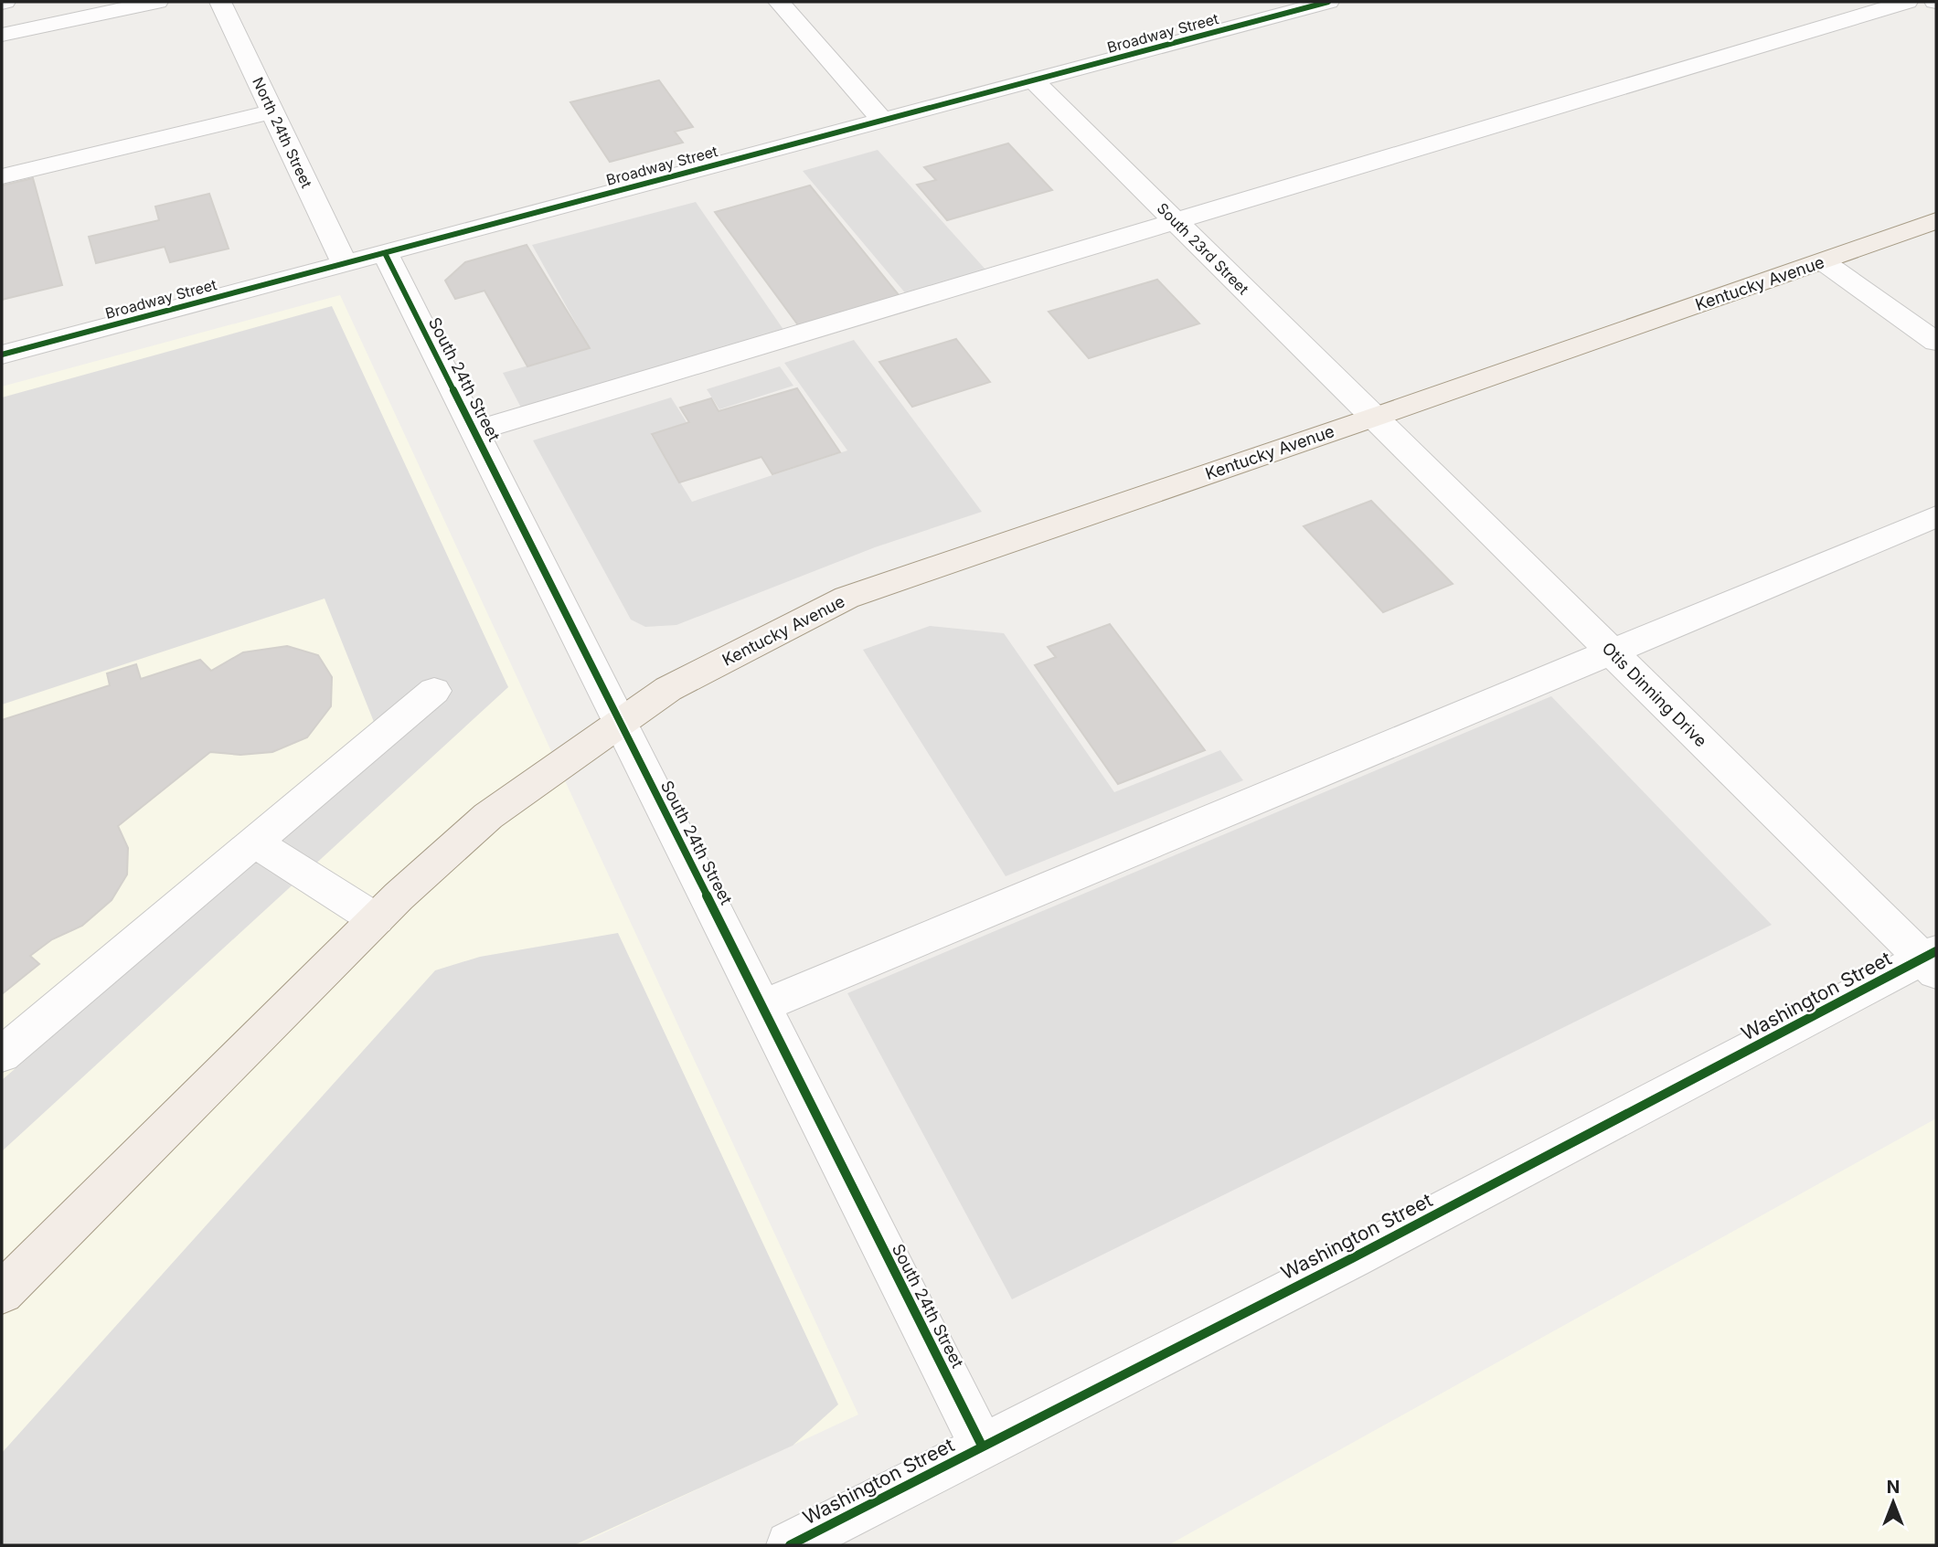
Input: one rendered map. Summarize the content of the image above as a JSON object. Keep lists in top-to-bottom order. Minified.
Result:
{"streets":{"main road":["Kentucky Avenue"],"street":["Broadway Street","North 24th Street","South 23rd Street","South 24th Street","Otis Dinning Drive","Washington Street"]},"crossings":[["Broadway Street","North 24th Street"],["Broadway Street","South 23rd Street"],["Broadway Street","South 24th Street"],["South 23rd Street","Kentucky Avenue"],["South 23rd Street","Otis Dinning Drive"],["Kentucky Avenue","South 24th Street"],["Kentucky Avenue","Otis Dinning Drive"],["South 24th Street","Washington Street"],["Otis Dinning Drive","Washington Street"]],"north":"top"}
